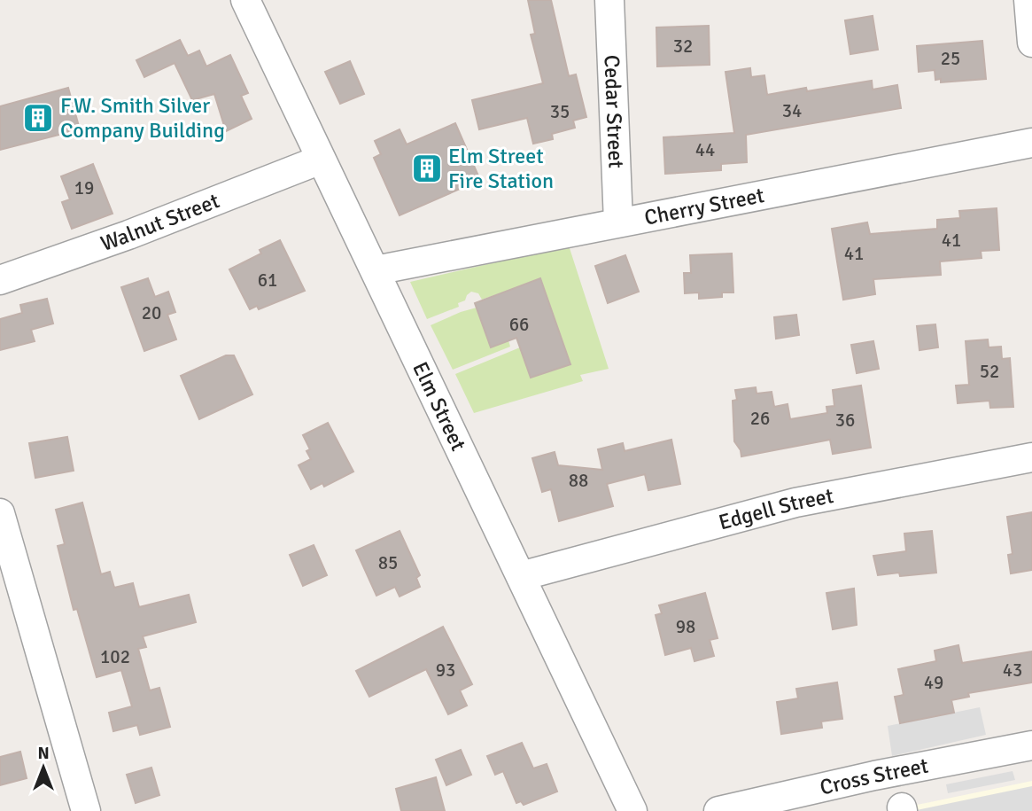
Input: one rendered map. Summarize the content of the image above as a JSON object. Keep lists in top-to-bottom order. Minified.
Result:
{"streets":{"street":["Cedar Street","Cherry Street","Walnut Street","Elm Street","Edgell Street","Cross Street"]},"crossings":[["Cedar Street","Cherry Street"],["Cherry Street","Elm Street"],["Walnut Street","Elm Street"],["Elm Street","Edgell Street"]],"places":{"building":["F.W. Smith Silver Company Building","Elm Street Fire Station"]},"house_numbers":["32","25","34","35","44","19","41","41","61","20","66","52","26","36","88","85","98","102","93","43","49"],"north":"top"}
